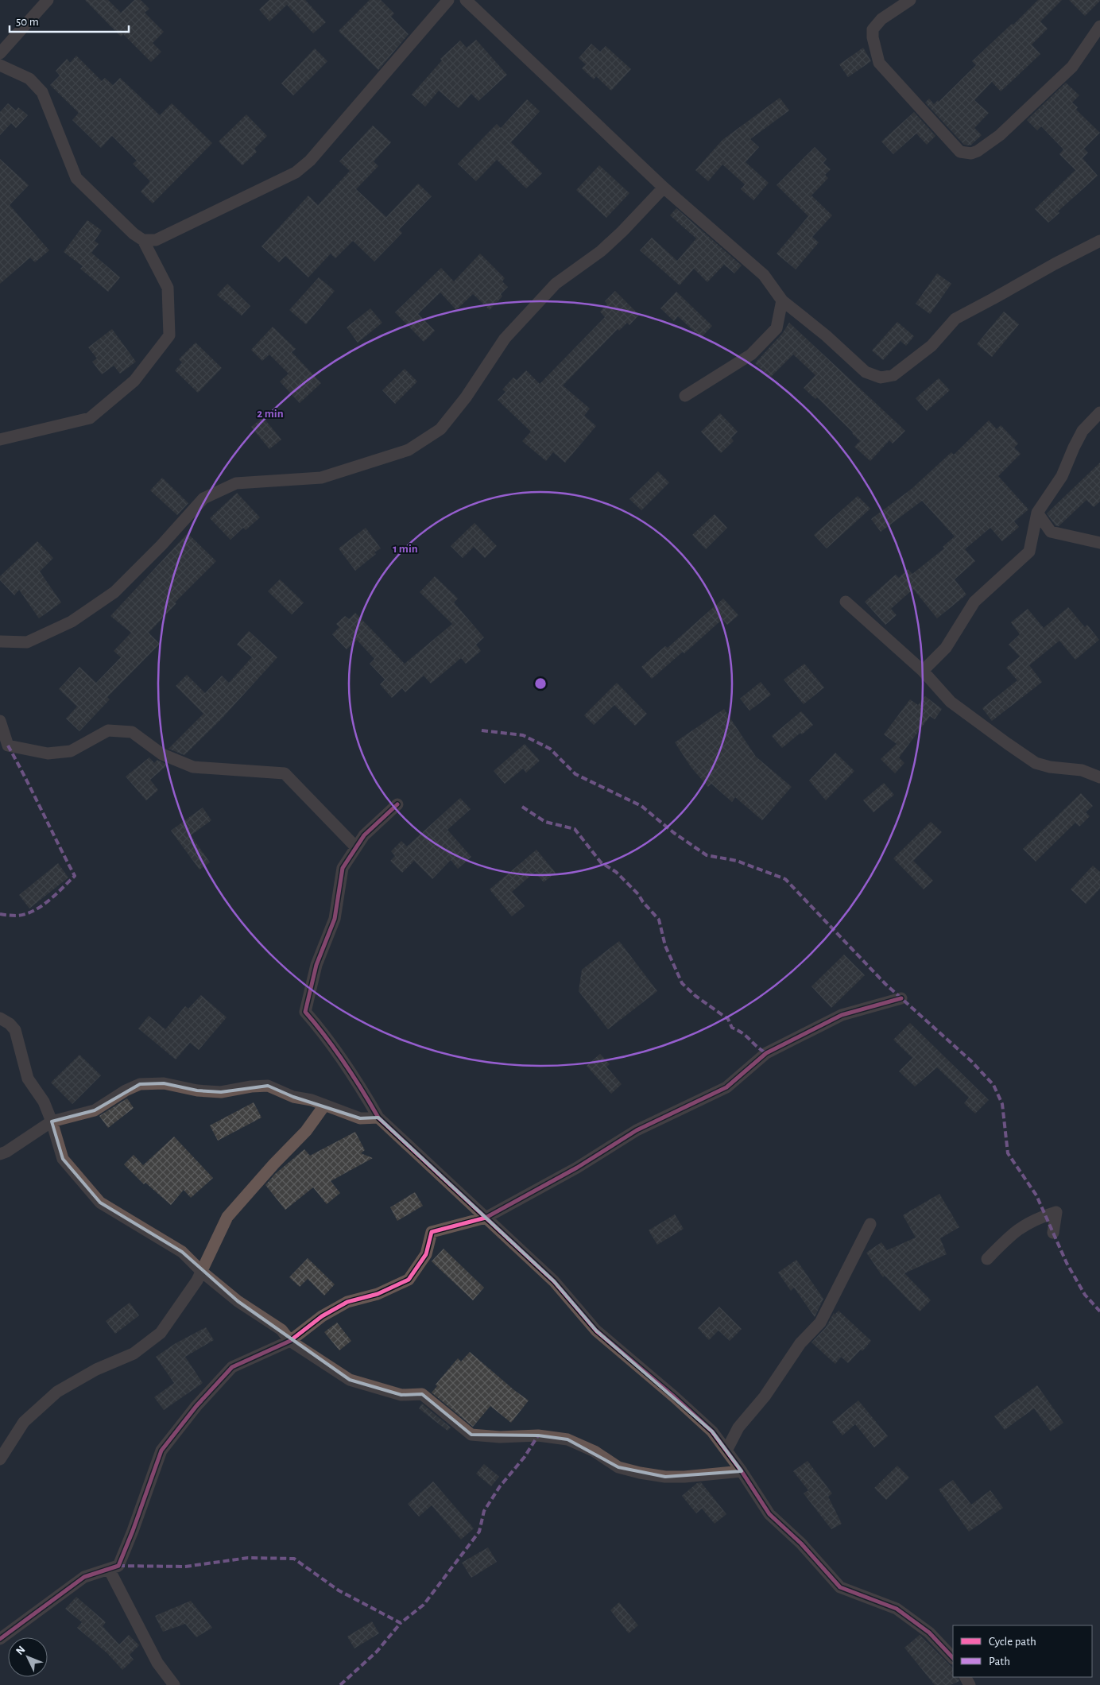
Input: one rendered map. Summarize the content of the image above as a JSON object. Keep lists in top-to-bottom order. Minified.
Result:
{"legend":["Cycle path","Path"],"scale_bar":"50 m","north":"top left","rings":["2 min","1 min"]}
